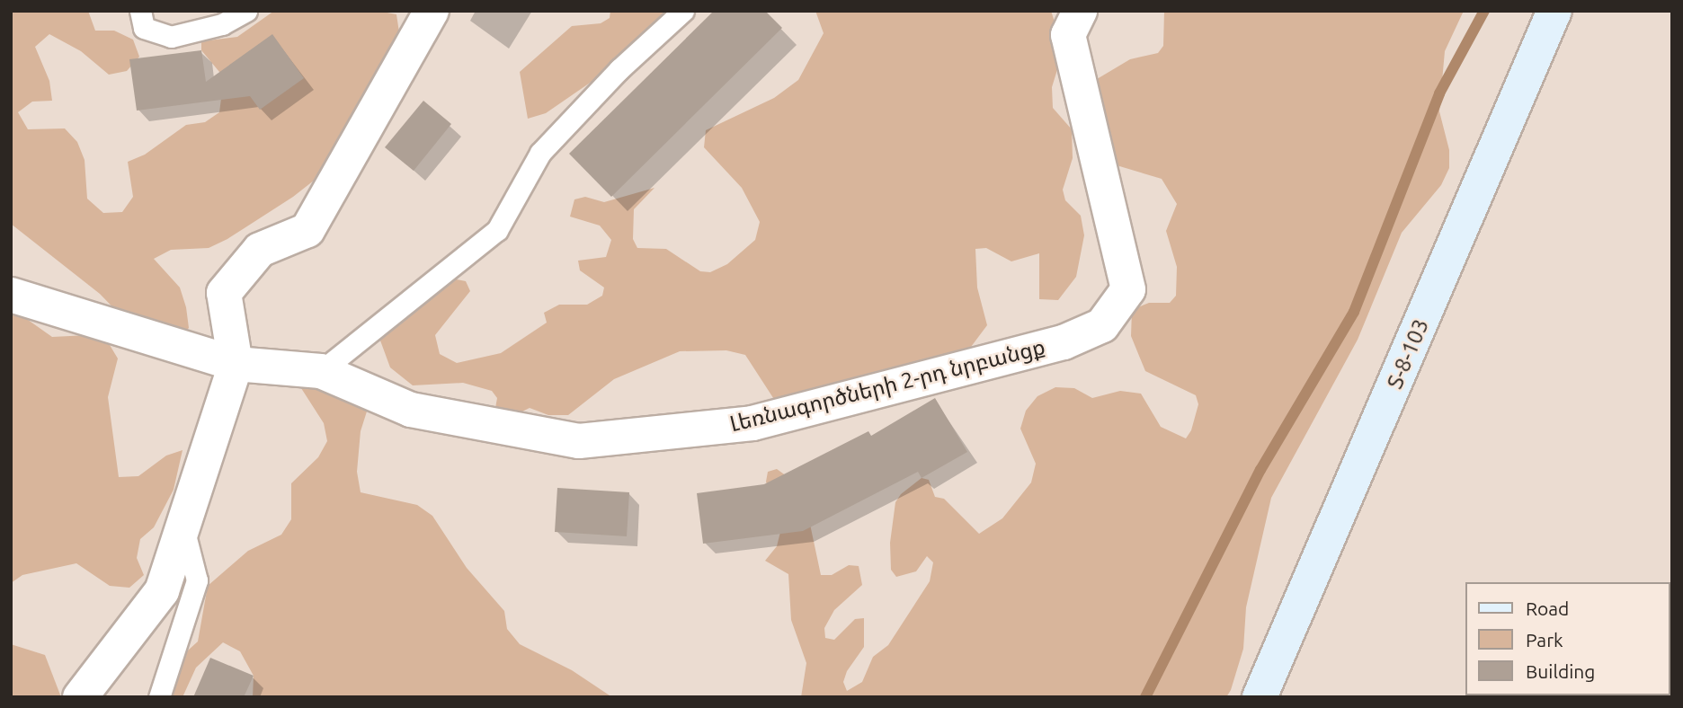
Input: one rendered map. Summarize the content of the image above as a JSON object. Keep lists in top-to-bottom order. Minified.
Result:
{"streets":{"street":["Տ-8-103","Լեռնագործների 2-րդ նրբանցք"]},"legend":["Road","Park","Building"]}
